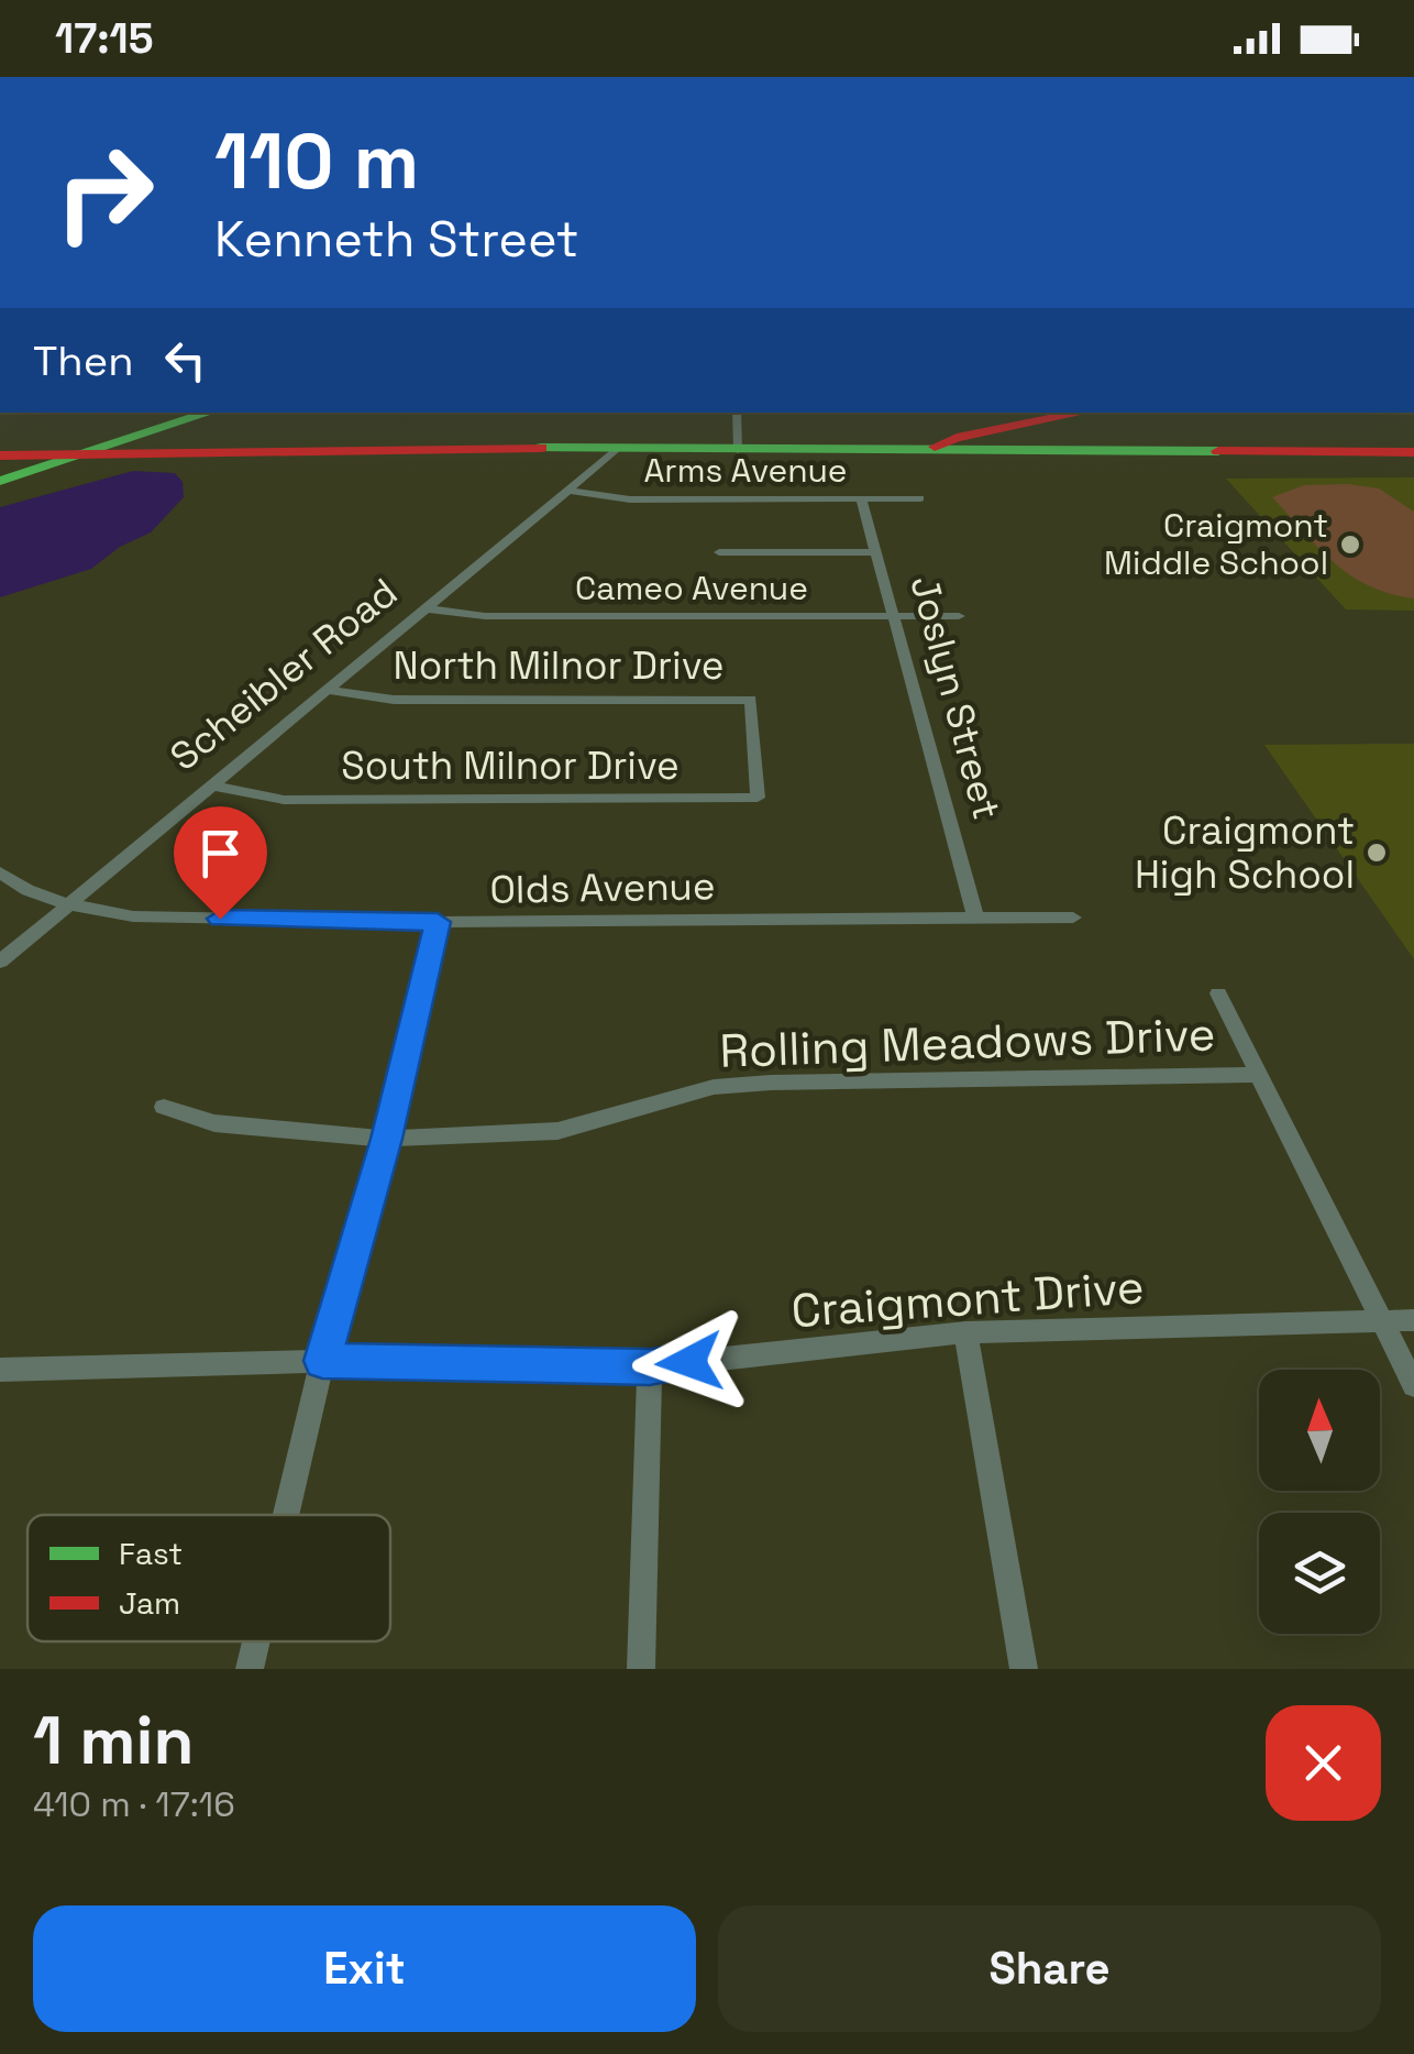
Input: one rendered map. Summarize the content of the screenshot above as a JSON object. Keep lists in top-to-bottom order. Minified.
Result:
{"streets":{"street":["Arms Avenue","Cameo Avenue","North Milnor Drive","Scheibler Road","Joslyn Street","South Milnor Drive","Olds Avenue","Rolling Meadows Drive","Craigmont Drive"]},"crossings":[["Arms Avenue","Scheibler Road"],["Arms Avenue","Joslyn Street"],["Cameo Avenue","Scheibler Road"],["Cameo Avenue","Joslyn Street"],["North Milnor Drive","Scheibler Road"],["North Milnor Drive","South Milnor Drive"],["Scheibler Road","South Milnor Drive"],["Scheibler Road","Olds Avenue"],["Joslyn Street","Olds Avenue"]],"places":["Craigmont Middle School","Craigmont High School"],"legend":["Fast","Jam"],"north":"top","page":{"status":"17:15","turn":["110 m","Kenneth Street"],"then":"Then","heading":["1 min","410 m · 17:16"],"buttons":["Exit","Share"]}}
